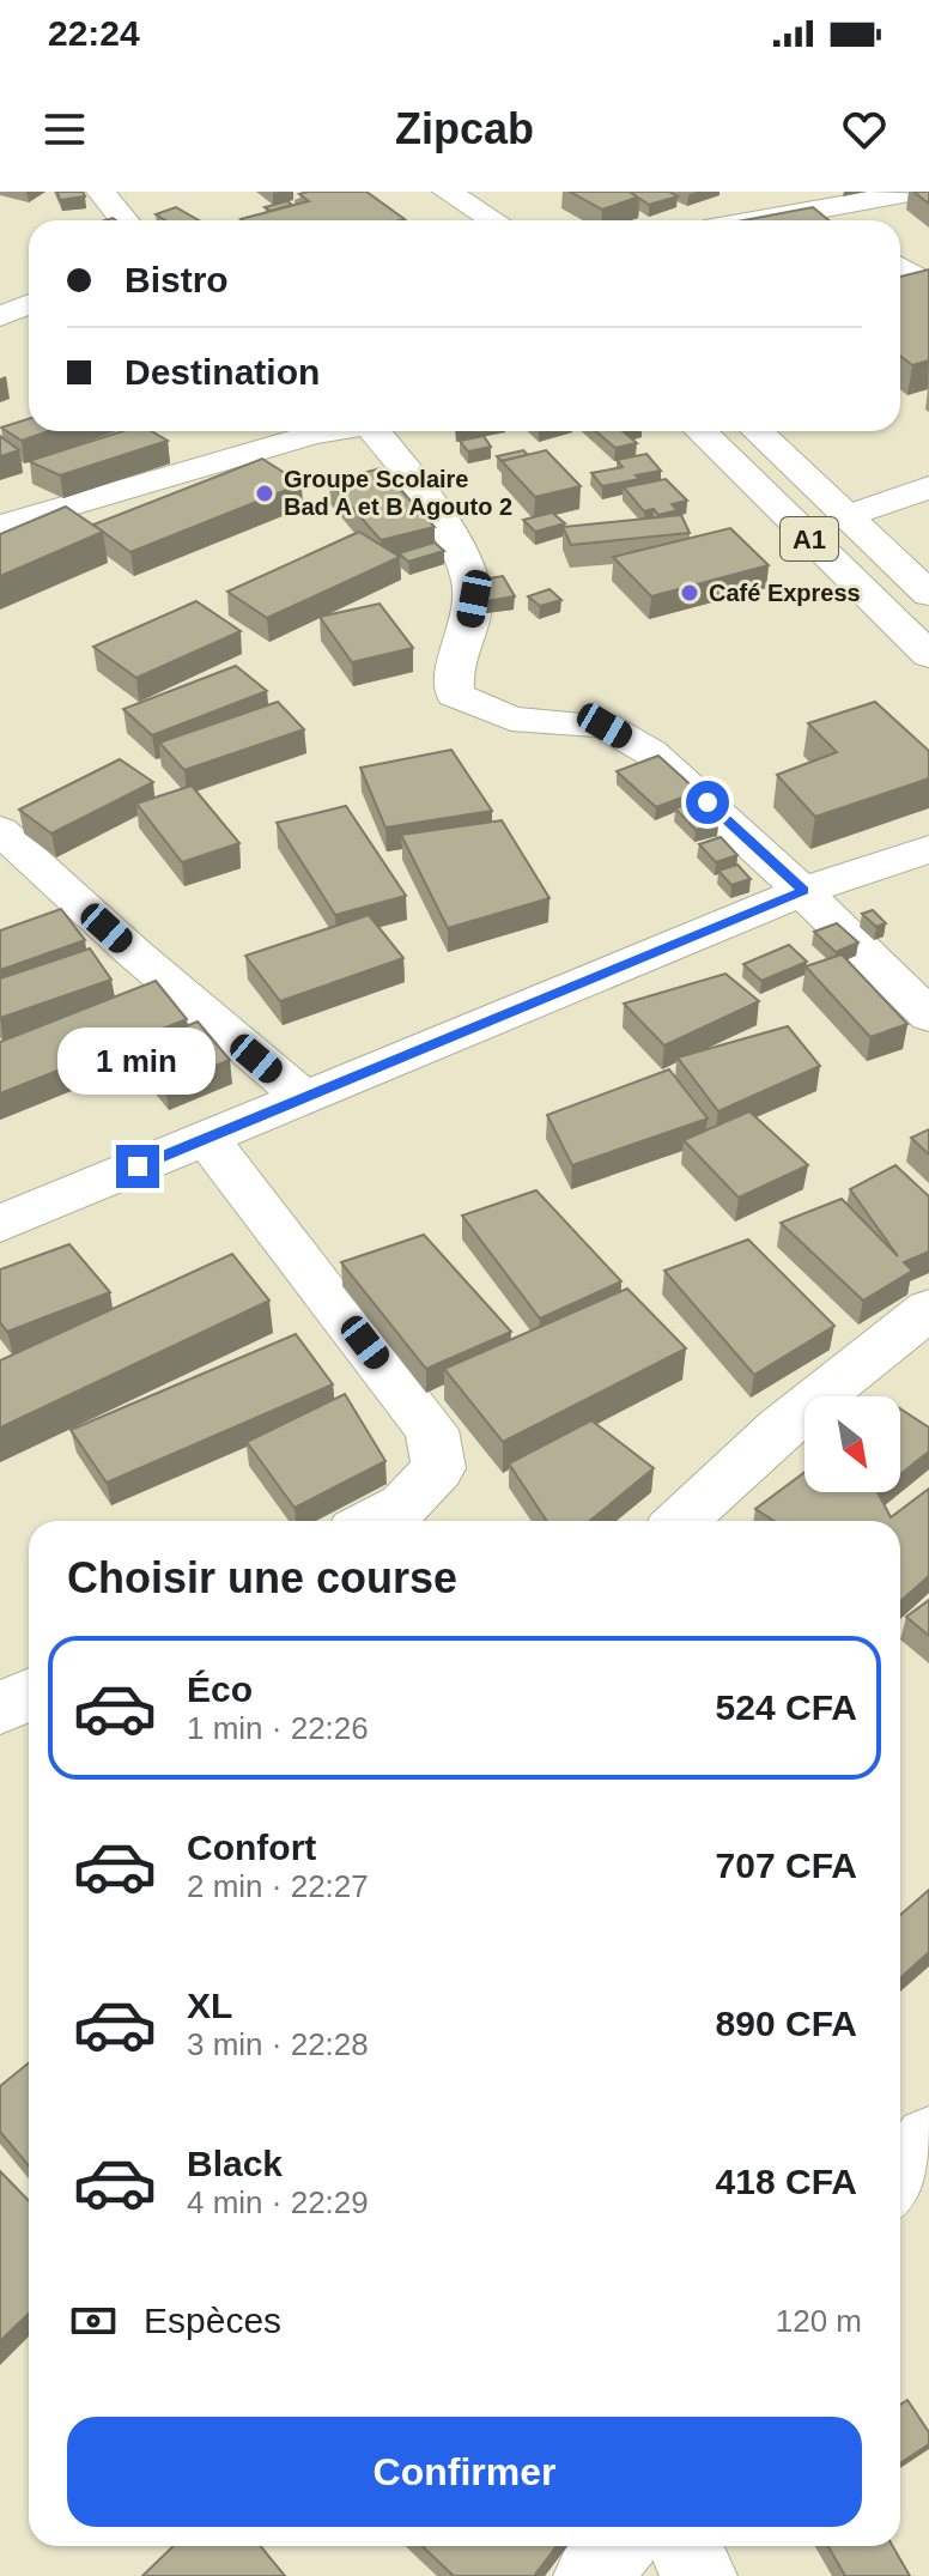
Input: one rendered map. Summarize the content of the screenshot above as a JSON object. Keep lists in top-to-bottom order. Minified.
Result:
{"streets":{"street":["A1"]},"places":["Groupe Scolaire Bad A et B Agouto 2","Café Express"],"north":"bottom right","page":{"status":"22:24","header":"Zipcab","banner":["Bistro","Destination"],"bubble":"1 min","heading":"Choisir une course","list":[{"name":"Éco","note":"1 min · 22:26","value":"524 CFA"},{"name":"Confort","note":"2 min · 22:27","value":"707 CFA"},{"name":"XL","note":"3 min · 22:28","value":"890 CFA"},{"name":"Black","note":"4 min · 22:29","value":"418 CFA"}],"pay":["Espèces","120 m"],"buttons":"Confirmer"}}
